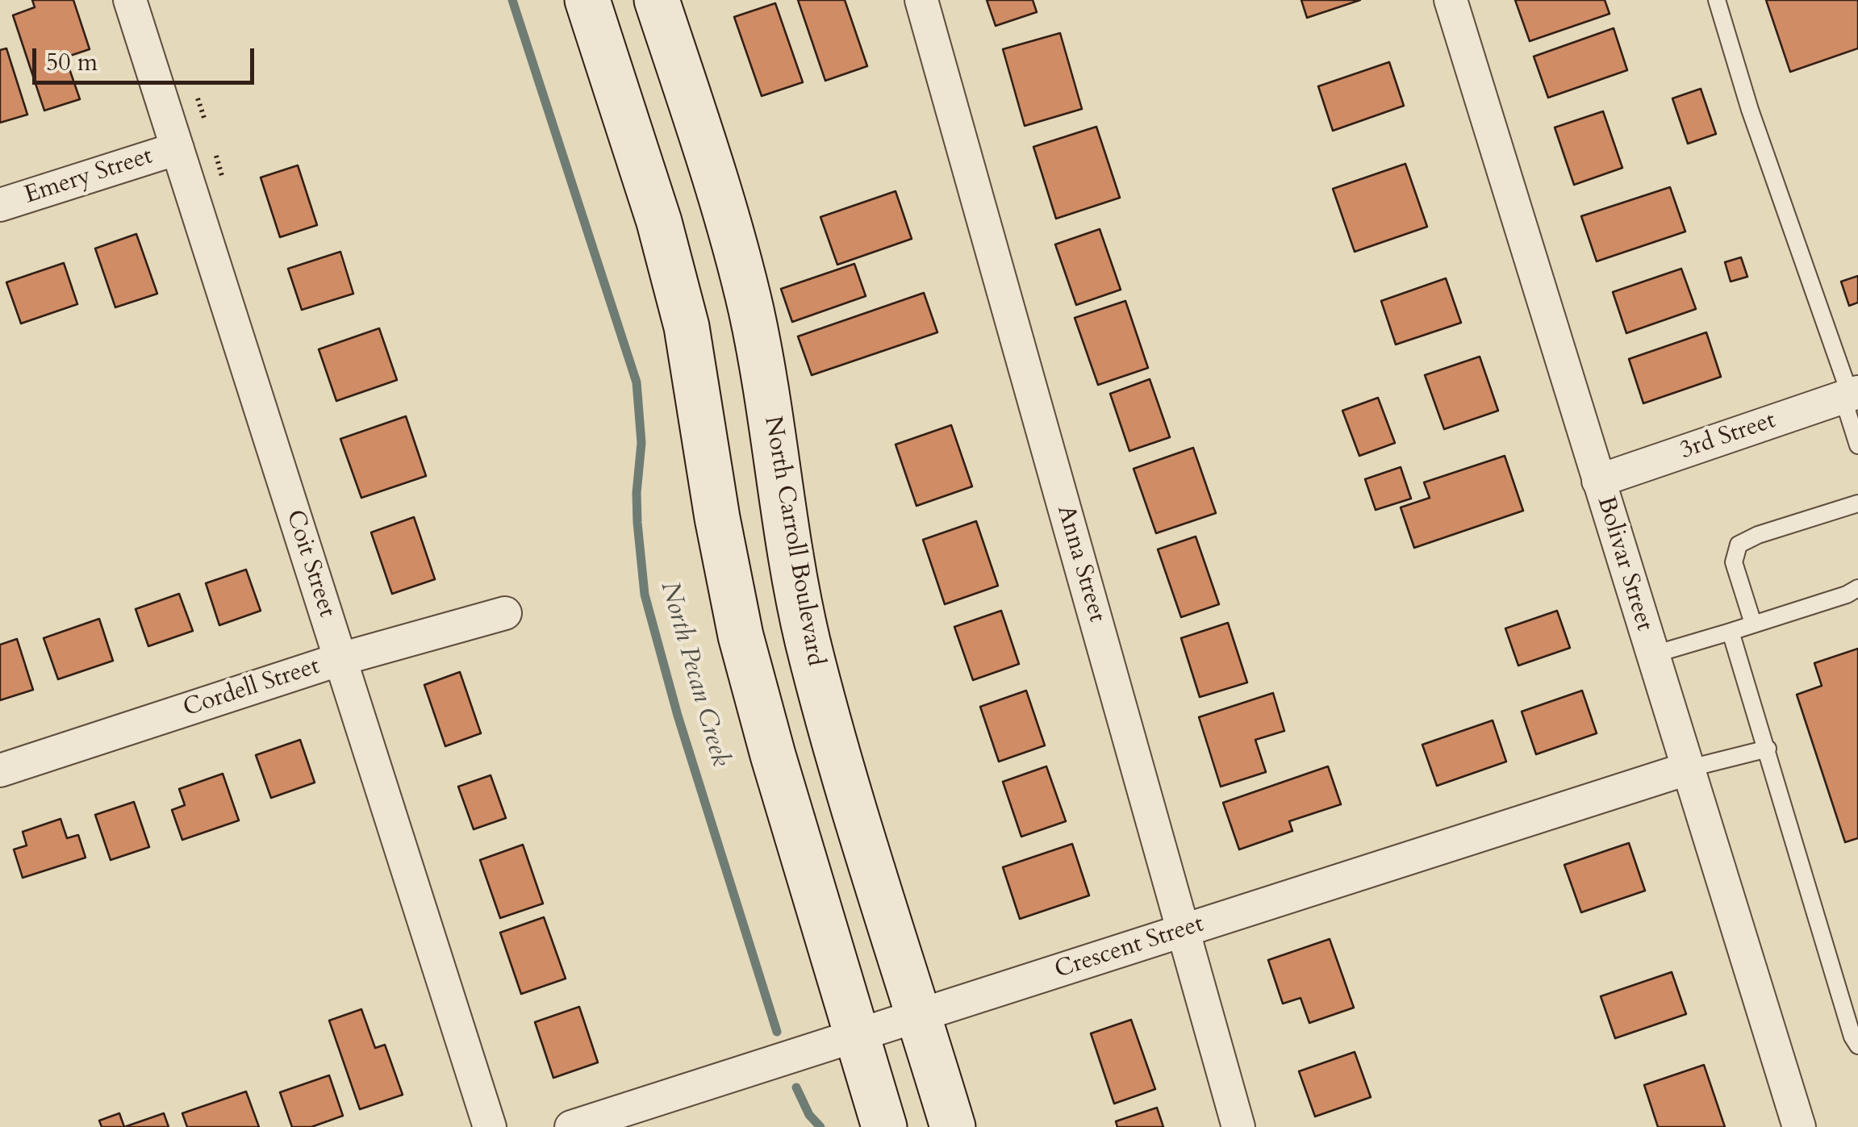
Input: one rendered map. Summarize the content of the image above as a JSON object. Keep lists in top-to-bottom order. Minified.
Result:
{"streets":{"main road":["North Carroll Boulevard"],"street":["Emery Street","3rd Street","Coit Street","Anna Street","Bolivar Street","Cordell Street","Crescent Street"]},"crossings":[["Emery Street","Coit Street"],["3rd Street","Bolivar Street"],["North Carroll Boulevard","Crescent Street"],["Coit Street","Cordell Street"],["Anna Street","Crescent Street"],["Bolivar Street","Crescent Street"]],"water":["North Pecan Creek"],"scale_bar":"50 m"}
